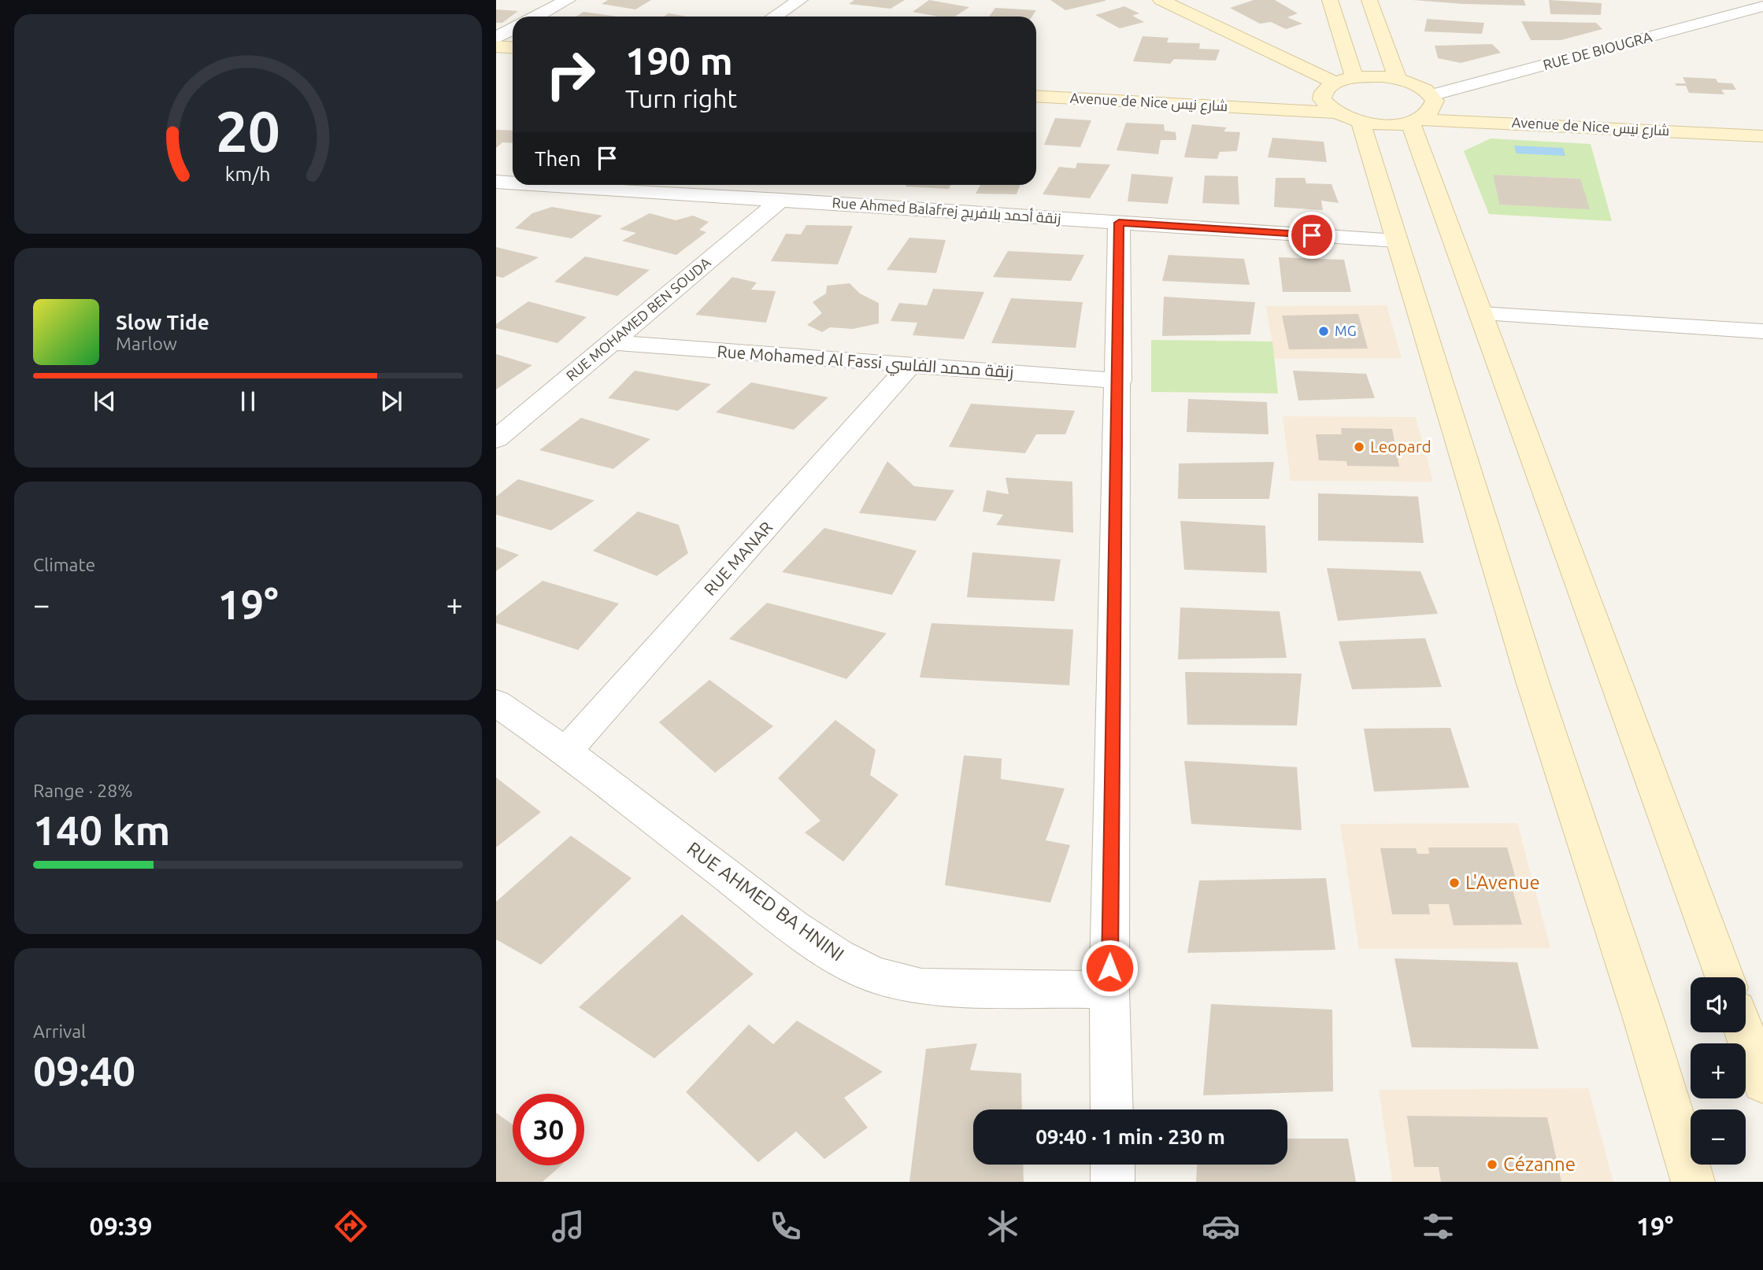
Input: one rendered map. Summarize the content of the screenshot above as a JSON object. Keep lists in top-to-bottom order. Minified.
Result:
{"streets":{"main road":["Avenue de Nice شارع نيس"],"street":["RUE DE BIOUGRA","Rue Ahmed Balafrej زنقة أحمد بلافريج","RUE MOHAMED BEN SOUDA","Rue Mohamed Al Fassi زنقة محمد الفاسي","RUE MANAR","RUE AHMED BA HNINI"]},"crossings":[["Rue Ahmed Balafrej زنقة أحمد بلافريج","RUE MOHAMED BEN SOUDA"],["RUE MOHAMED BEN SOUDA","Rue Mohamed Al Fassi زنقة محمد الفاسي"],["Rue Mohamed Al Fassi زنقة محمد الفاسي","RUE MANAR"],["RUE MANAR","RUE AHMED BA HNINI"]],"places":["MG","Leopard","L'Avenue","Cézanne"],"page":{"turn":["190 m","Turn right"],"then":"Then","song":["Slow Tide","Marlow"],"tile":["Climate",["Range · 28%","140 km"],["Arrival","09:40"]],"heat":["−","19°","+"],"map_buttons":["+","−"],"limit":"30","trip":"09:40 · 1 min · 230 m","tabs":["09:39","19°"],"gauge":["20","km/h"]}}
